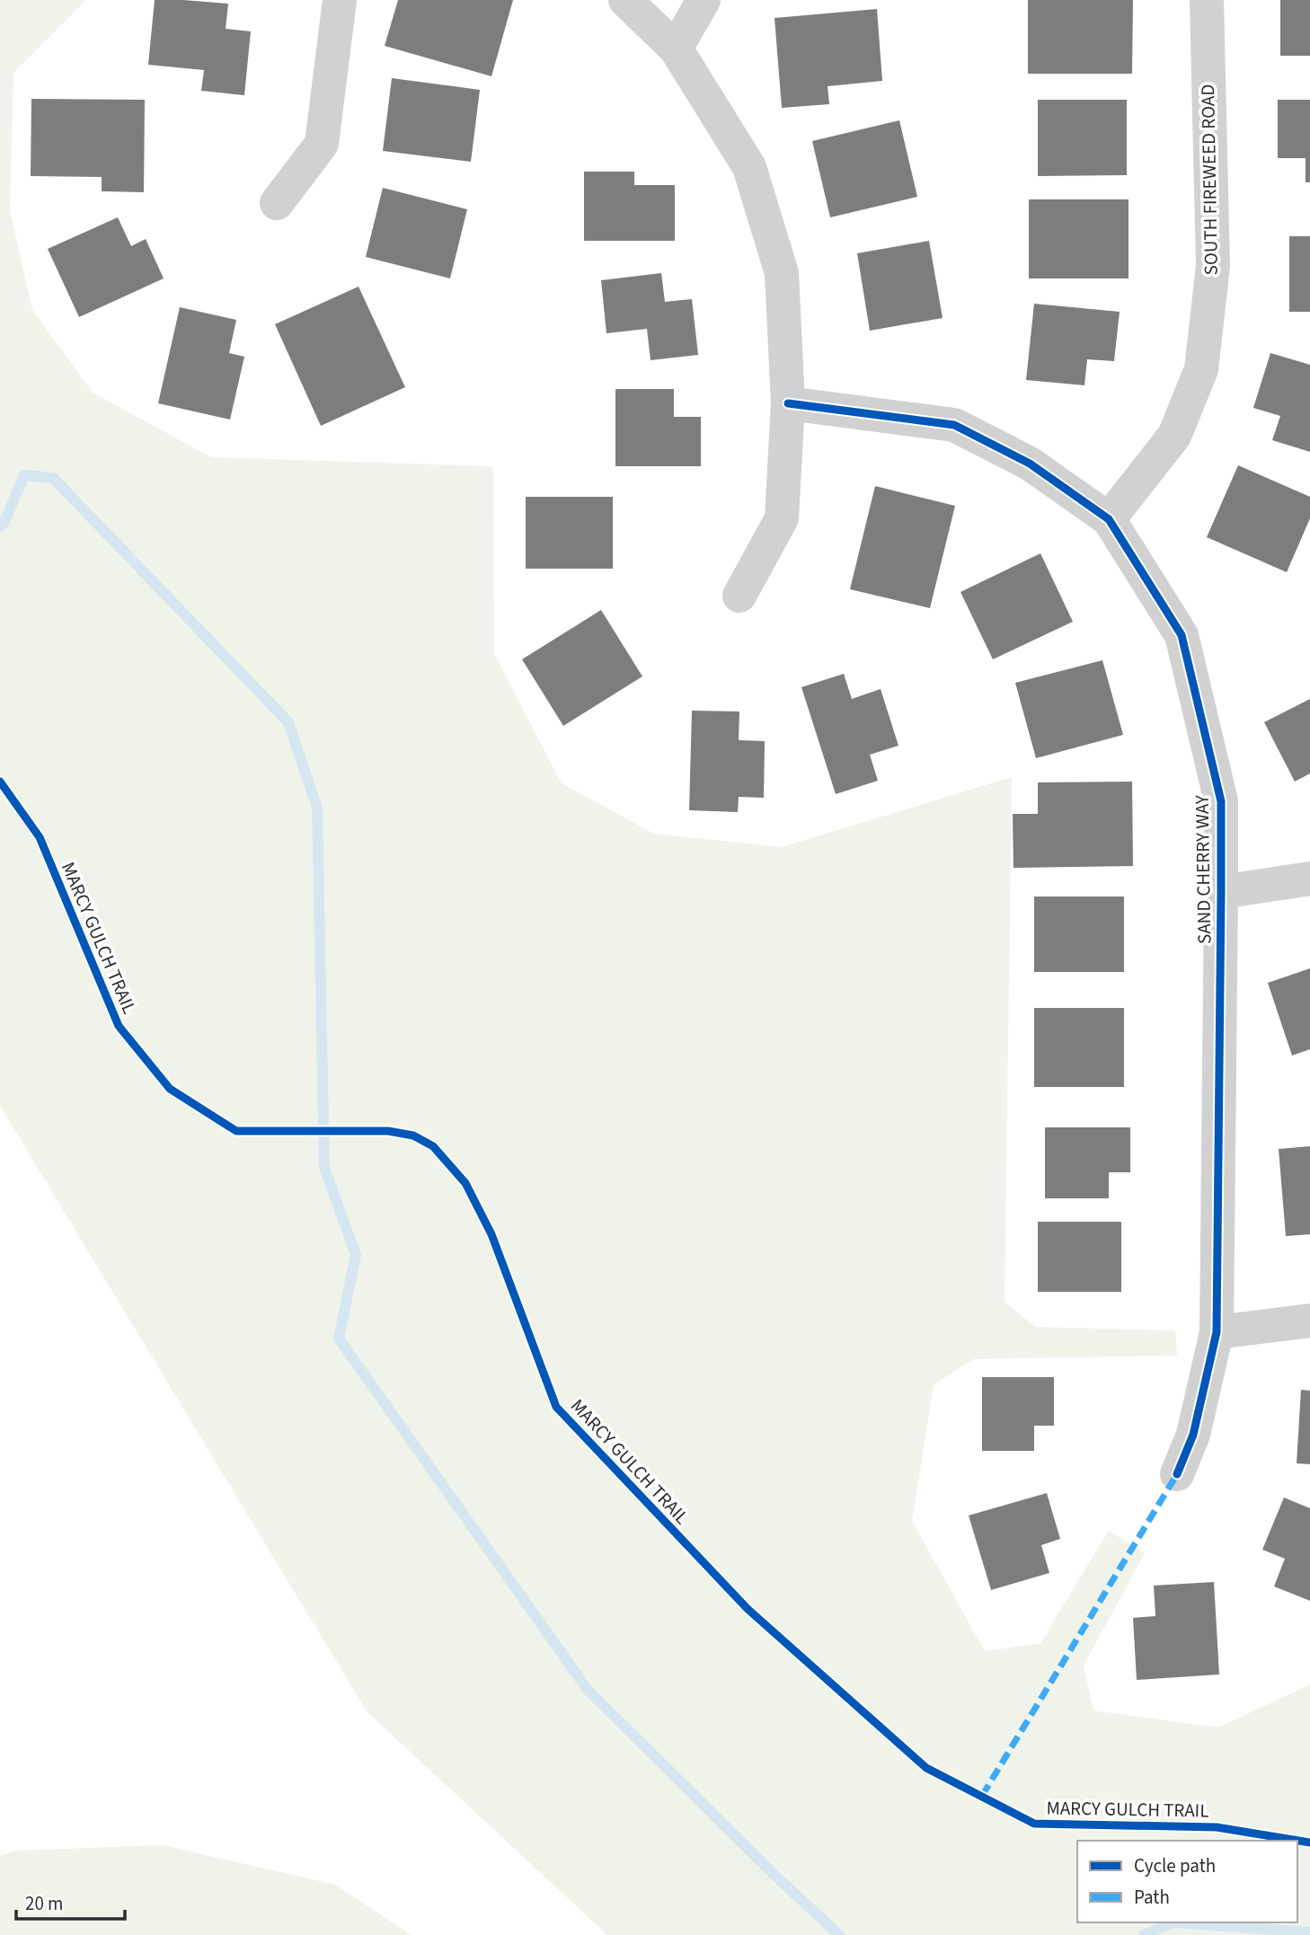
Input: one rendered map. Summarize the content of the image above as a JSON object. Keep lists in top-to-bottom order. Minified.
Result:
{"streets":{"street":["SOUTH FIREWEED ROAD","SAND CHERRY WAY"],"cycle path":["MARCY GULCH TRAIL"]},"crossings":[["SOUTH FIREWEED ROAD","SAND CHERRY WAY"]],"legend":["Cycle path","Path"],"scale_bar":"20 m"}
